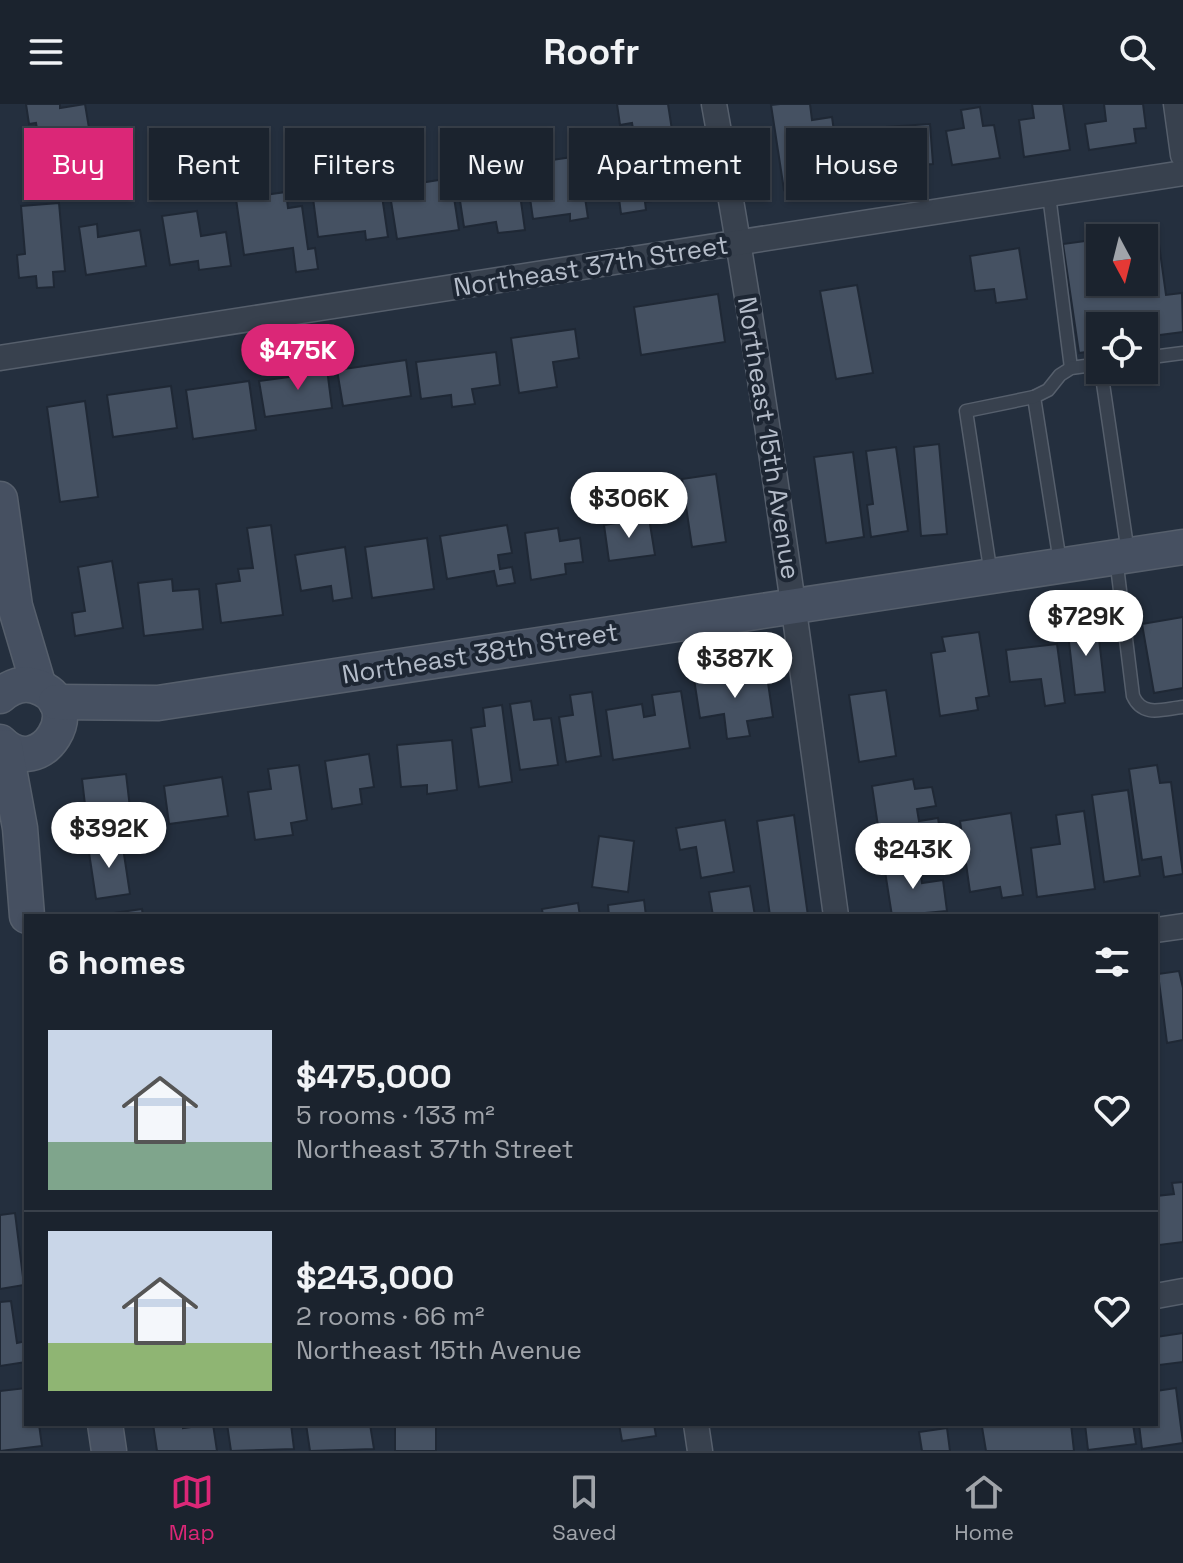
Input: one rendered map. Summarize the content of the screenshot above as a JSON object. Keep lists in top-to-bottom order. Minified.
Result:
{"streets":{"street":["Northeast 37th Street","Northeast 15th Avenue","Northeast 38th Street"]},"crossings":[["Northeast 37th Street","Northeast 15th Avenue"],["Northeast 15th Avenue","Northeast 38th Street"]],"north":"bottom","page":{"header":"Roofr","chip":["Buy","Rent","Filters","New","Apartment","House"],"price":["$475K","$306K","$729K","$387K","$392K","$243K"],"heading":"6 homes","list":[{"name":"$475,000","note":"5 rooms · 133 m² · Northeast 37th Street"},{"name":"$243,000","note":"2 rooms · 66 m² · Northeast 15th Avenue"}],"tabs":["Map","Saved","Home"]}}
